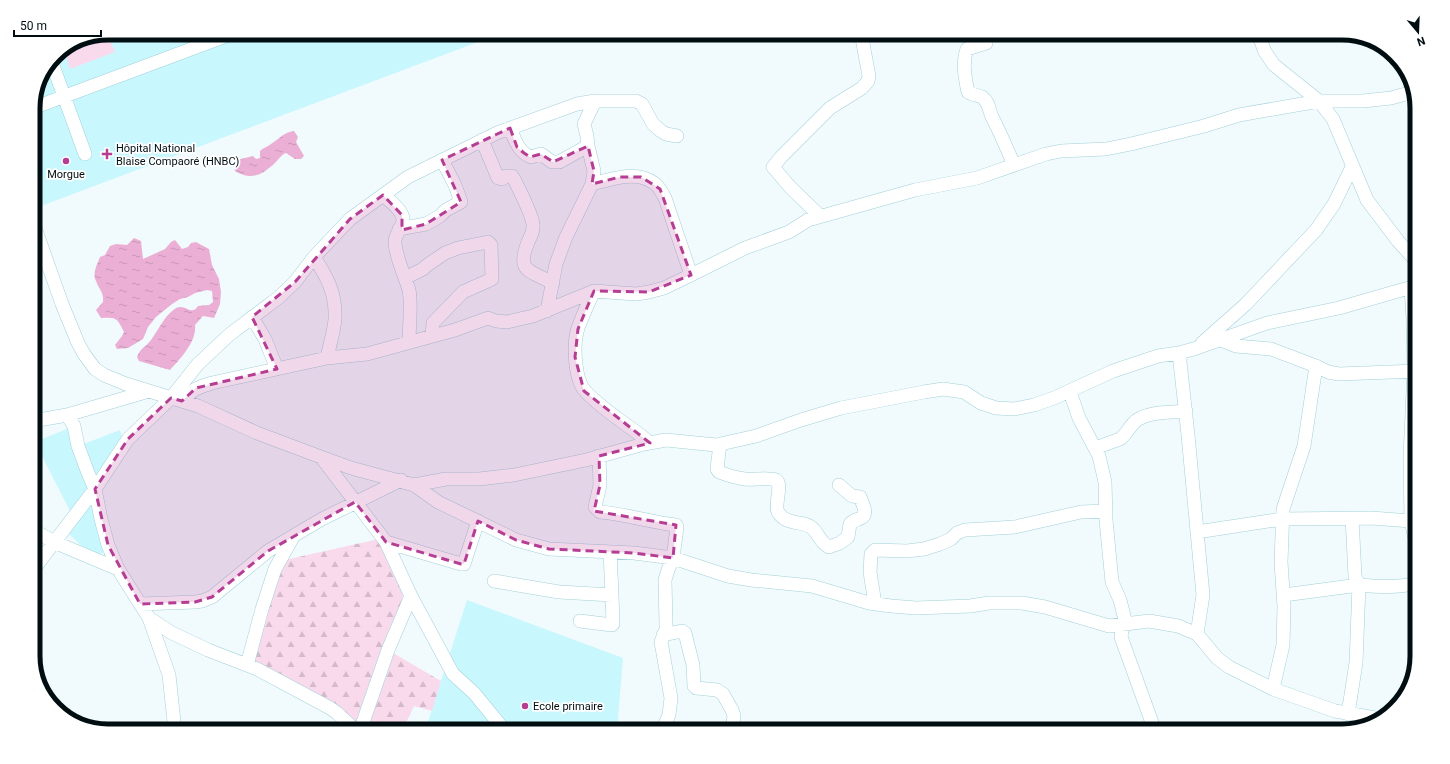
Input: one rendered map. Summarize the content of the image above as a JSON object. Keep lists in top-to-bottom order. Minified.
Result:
{"places":{"health":["Hôpital National Blaise Compaoré (HNBC)"],"other":["Morgue","Ecole primaire"]},"scale_bar":"50 m","north":"bottom"}
